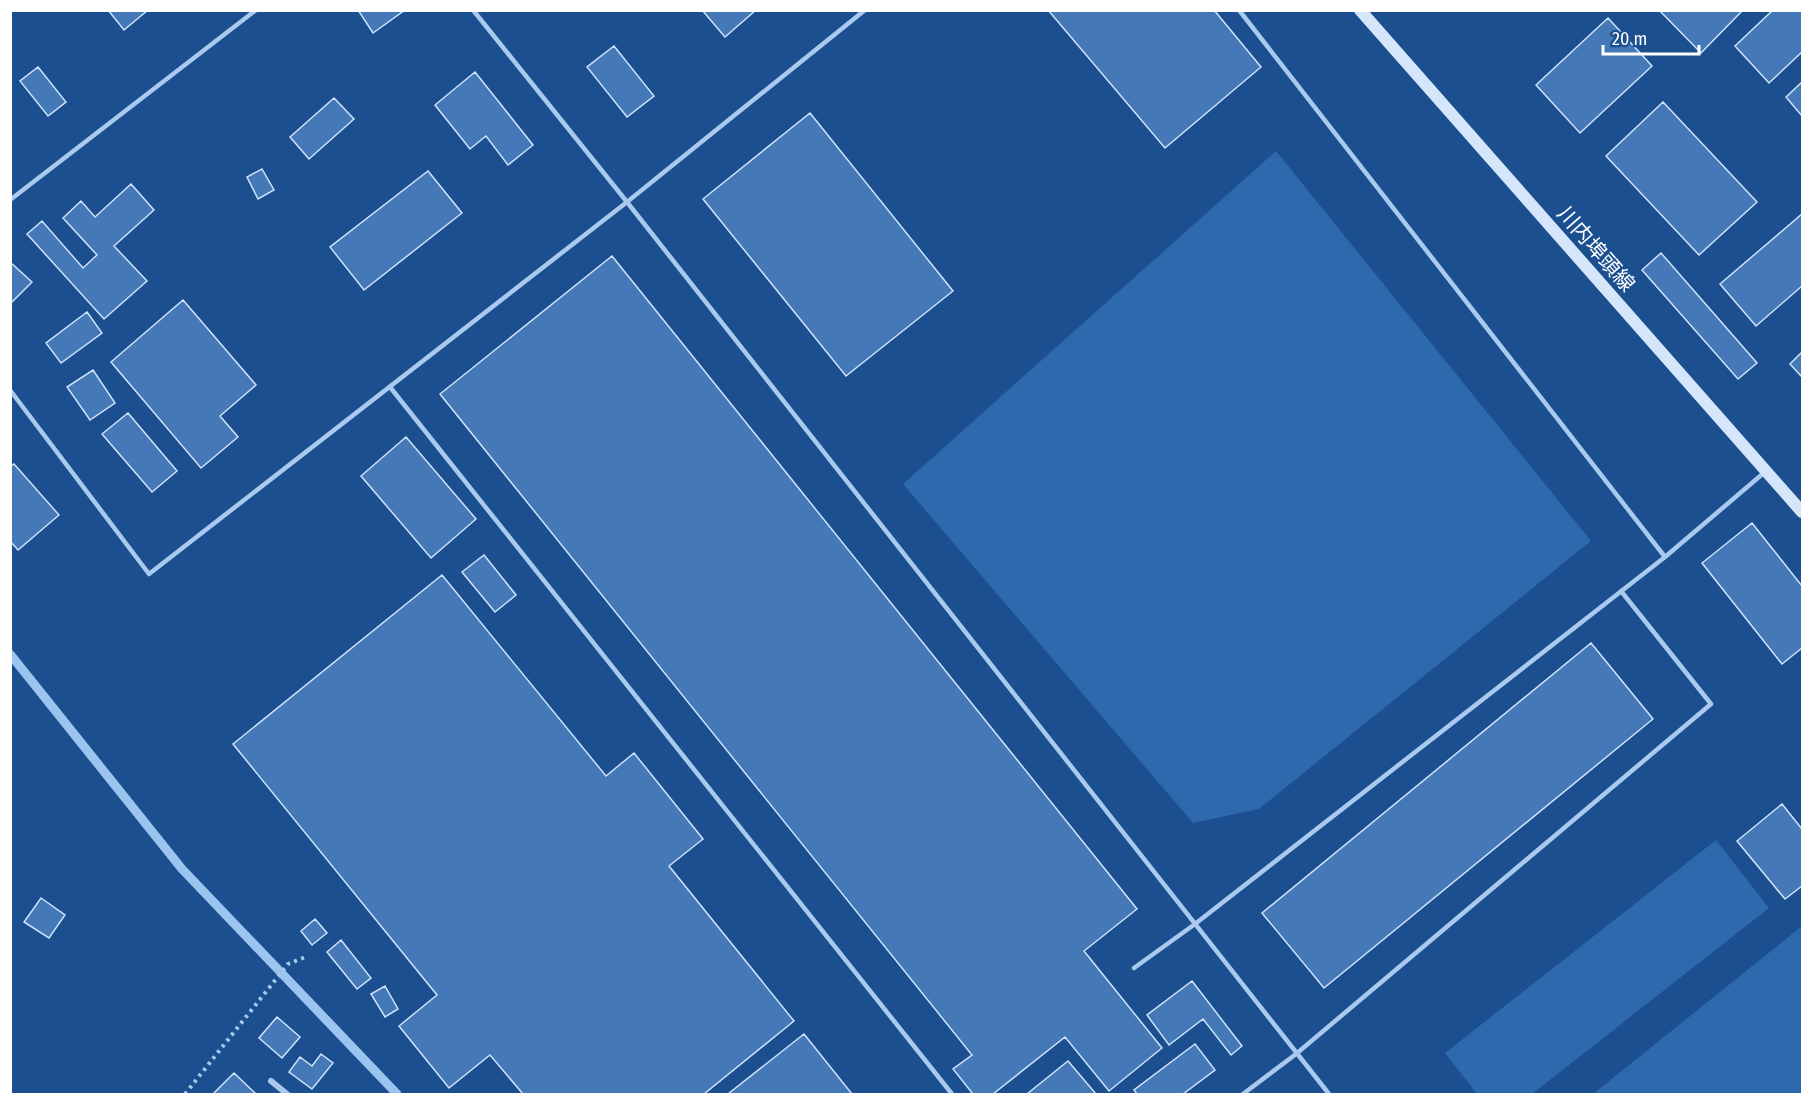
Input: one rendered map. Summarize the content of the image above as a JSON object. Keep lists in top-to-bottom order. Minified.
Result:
{"streets":{"main road":["川内埠頭線"]},"scale_bar":"20 m"}
